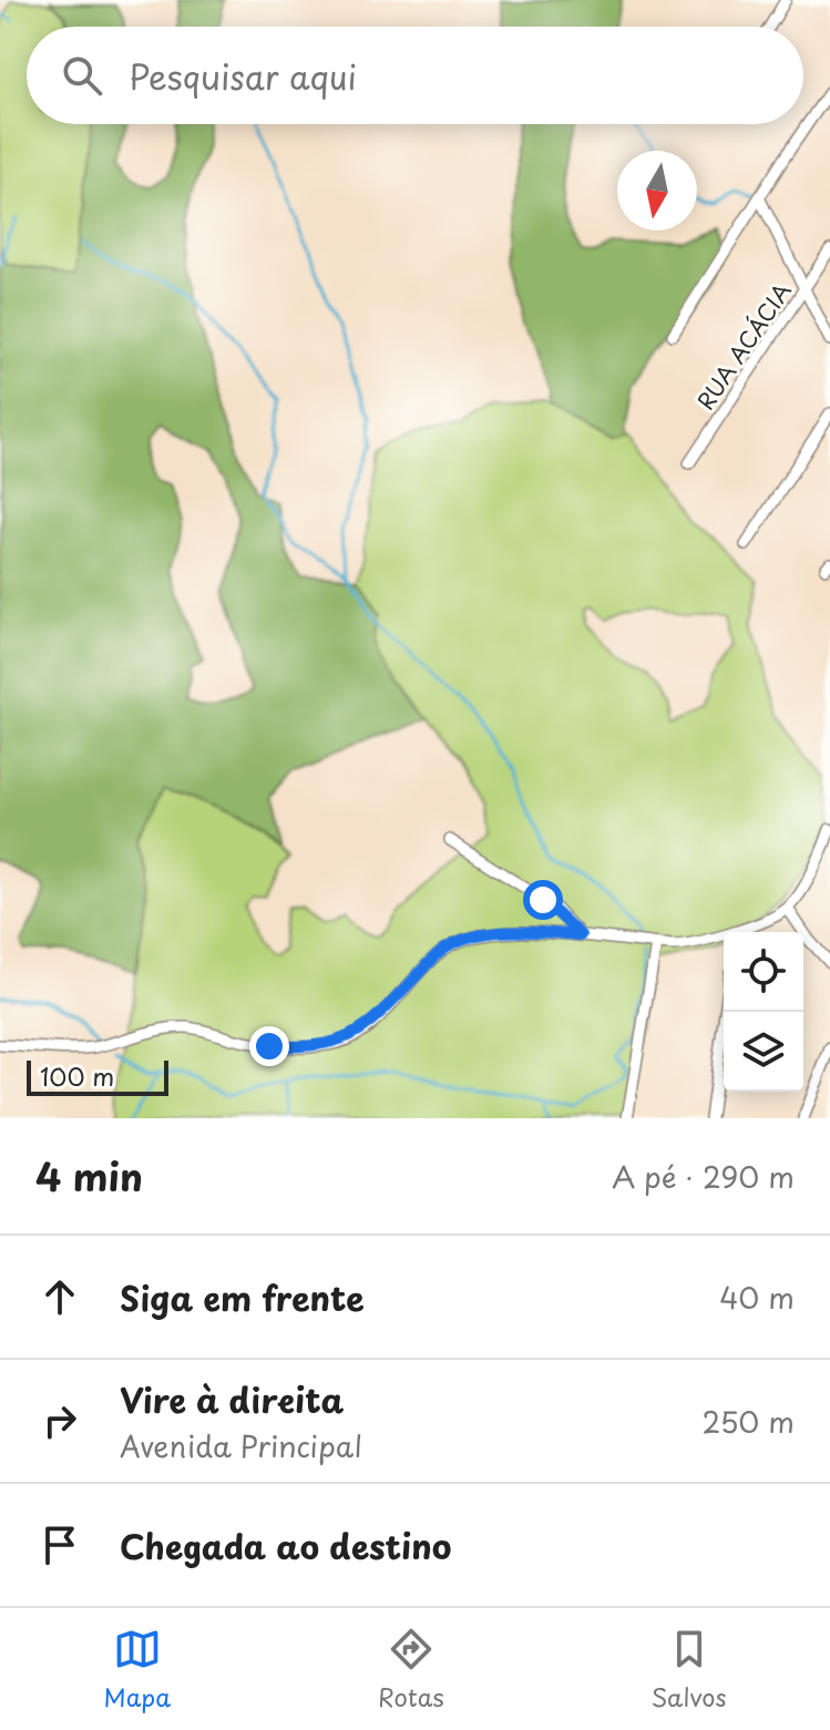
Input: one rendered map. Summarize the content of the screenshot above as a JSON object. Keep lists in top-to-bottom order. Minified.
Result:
{"streets":{"street":["RUA ACÁCIA"]},"scale_bar":"100 m","north":"bottom","page":{"search":"Pesquisar aqui","scale":"100 m","heading":["4 min","A pé · 290 m"],"list":[["Siga em frente","40 m"],["Vire à direita","Avenida Principal","250 m"],"Chegada ao destino"],"nav":["Mapa","Rotas","Salvos"]}}
